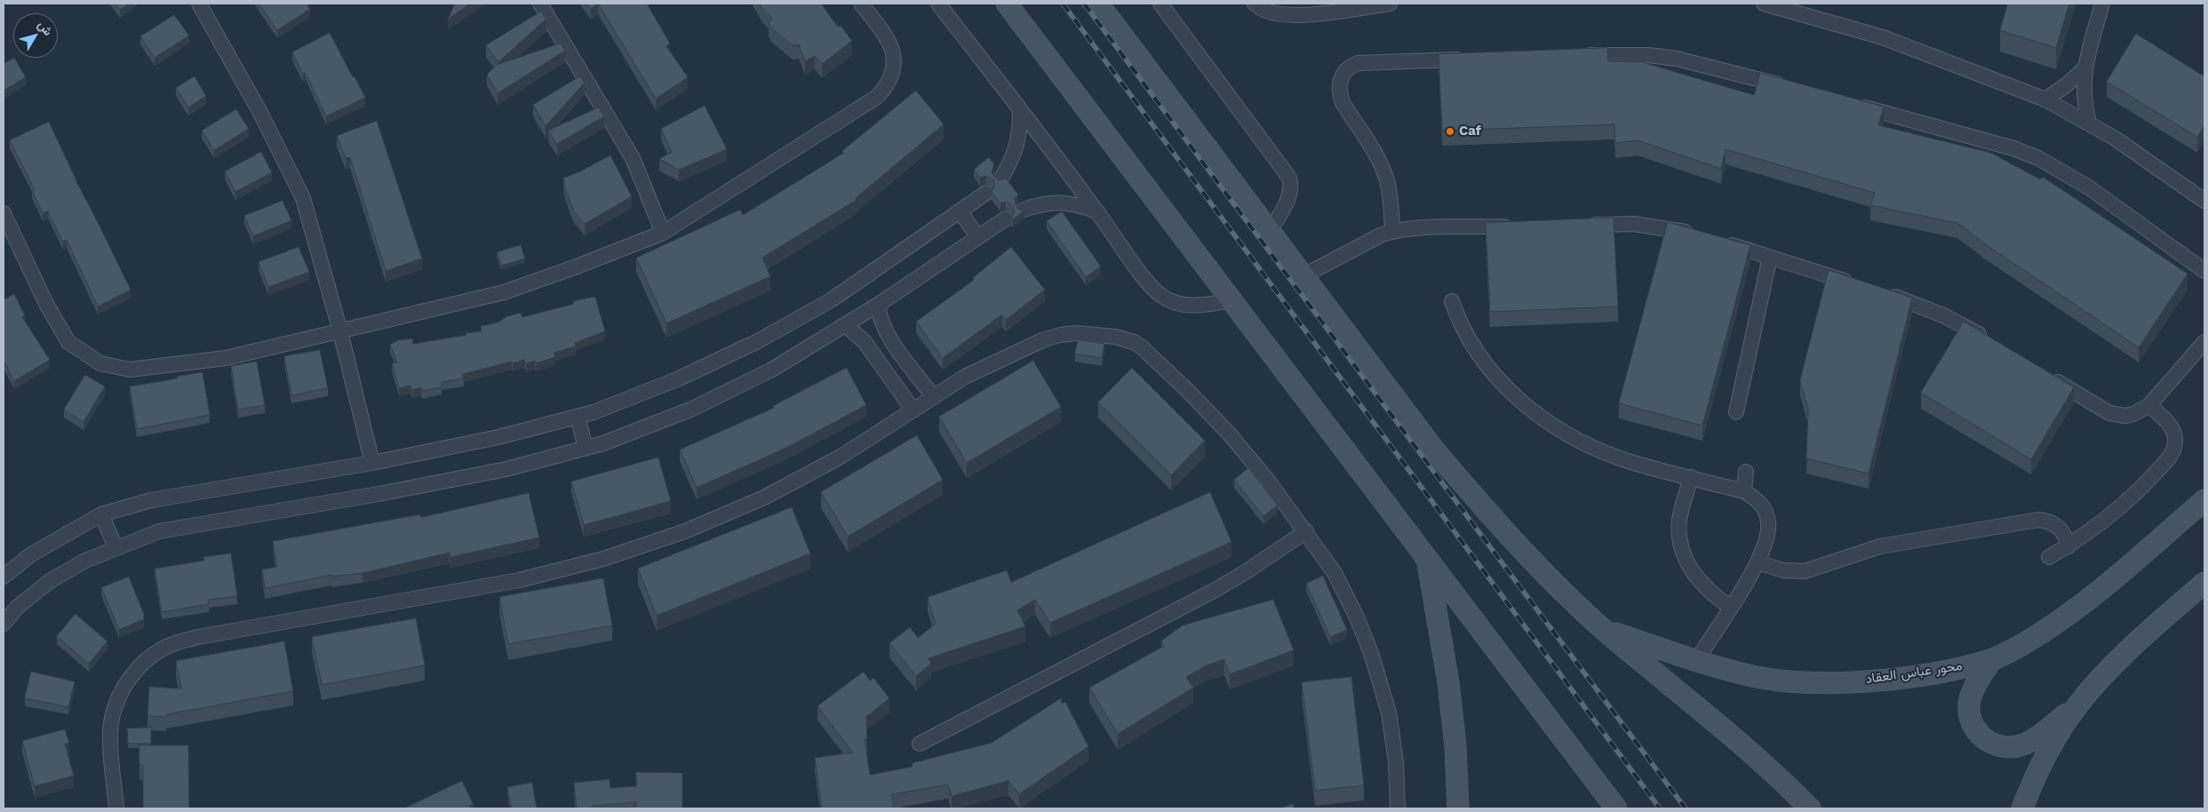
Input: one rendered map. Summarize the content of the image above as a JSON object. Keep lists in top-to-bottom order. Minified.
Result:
{"streets":{"main road":["محور عباس العقاد"]},"places":["Caf"],"north":"top right"}
